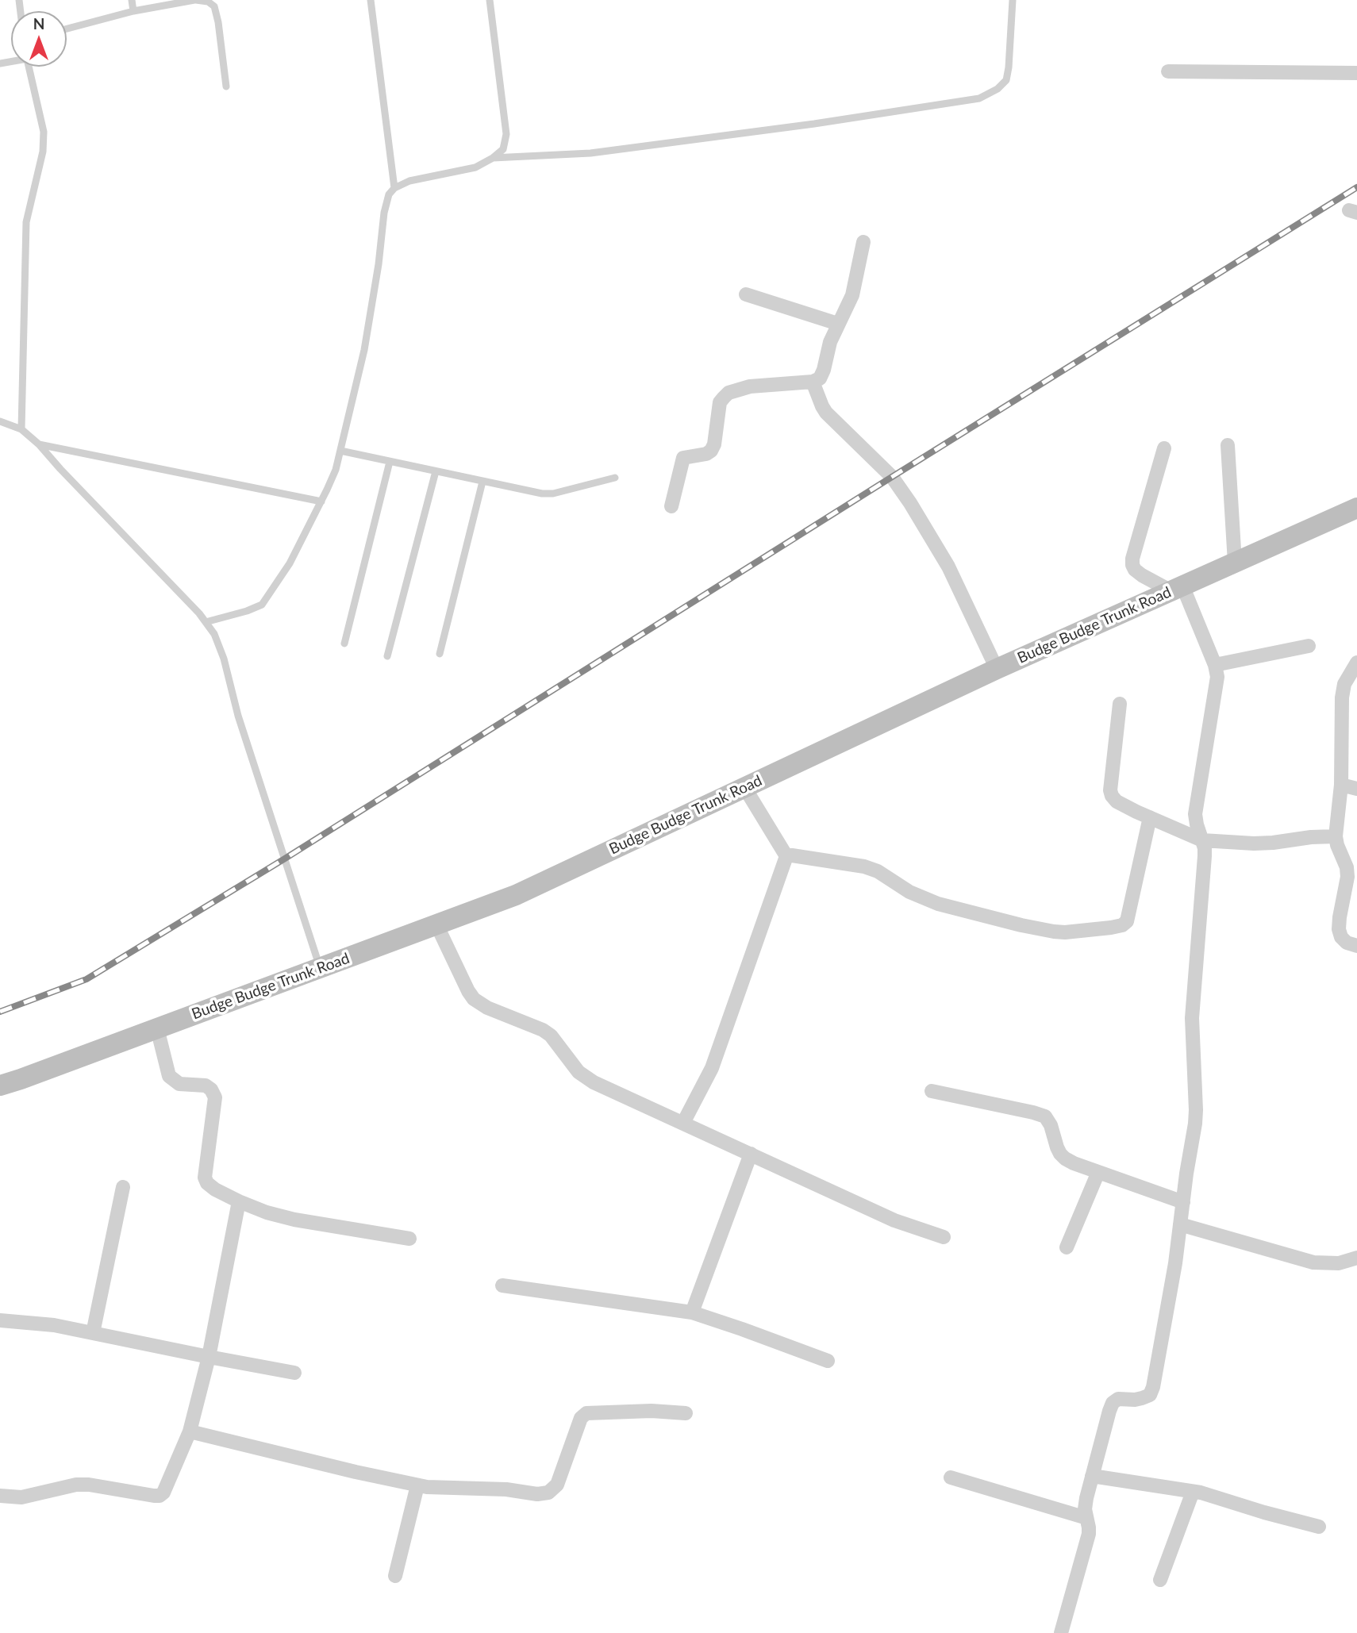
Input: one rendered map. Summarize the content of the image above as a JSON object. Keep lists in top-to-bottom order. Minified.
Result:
{"streets":{"main road":["Budge Budge Trunk Road"]},"north":"top"}
